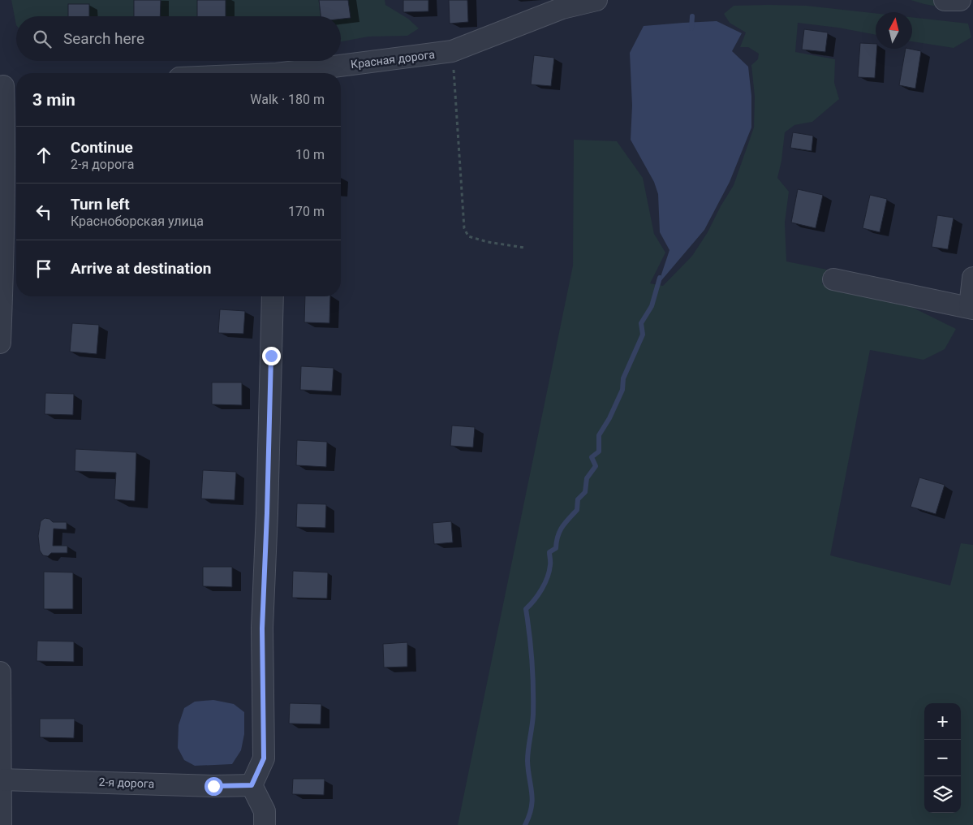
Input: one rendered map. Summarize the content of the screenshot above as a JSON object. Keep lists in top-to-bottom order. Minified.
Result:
{"streets":{"street":["Красная дорога","2-я дорога"]},"north":"top","page":{"search":"Search here","heading":["3 min","Walk · 180 m"],"list":[["Continue","2-я дорога","10 m"],["Turn left","Красноборская улица","170 m"],"Arrive at destination"],"map_buttons":["+","−"]}}
